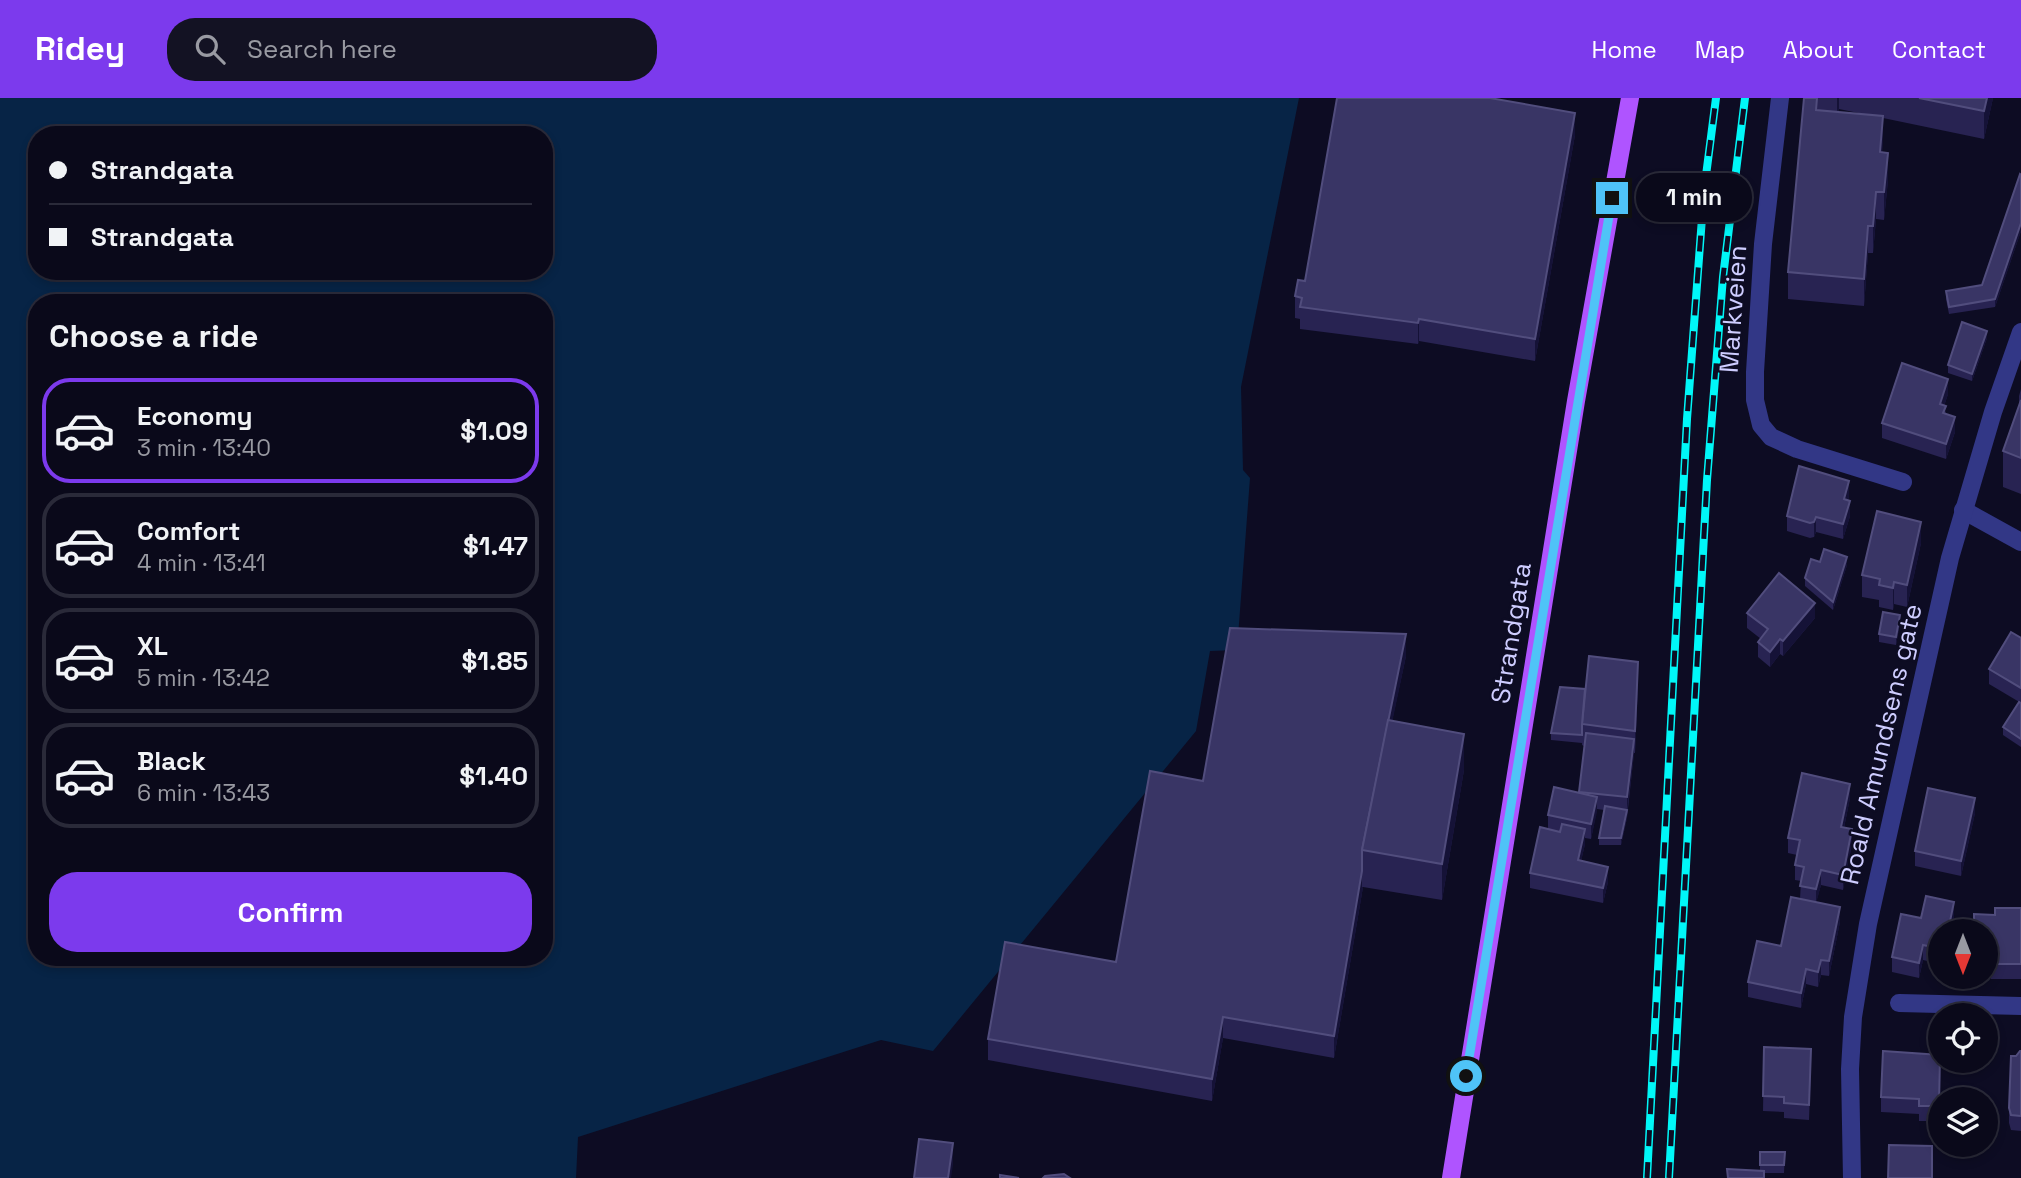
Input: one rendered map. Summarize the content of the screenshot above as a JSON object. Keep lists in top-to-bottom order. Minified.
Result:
{"streets":{"main road":["Strandgata"],"street":["Markveien","Roald Amundsens gate"]},"north":"bottom","page":{"header":"Ridey","search":"Search here","nav":["Home","Map","About","Contact"],"banner":["Strandgata","Strandgata"],"bubble":"1 min","heading":"Choose a ride","list":[{"name":"Economy","note":"3 min · 13:40","value":"$1.09"},{"name":"Comfort","note":"4 min · 13:41","value":"$1.47"},{"name":"XL","note":"5 min · 13:42","value":"$1.85"},{"name":"Black","note":"6 min · 13:43","value":"$1.40"}],"buttons":"Confirm"}}
